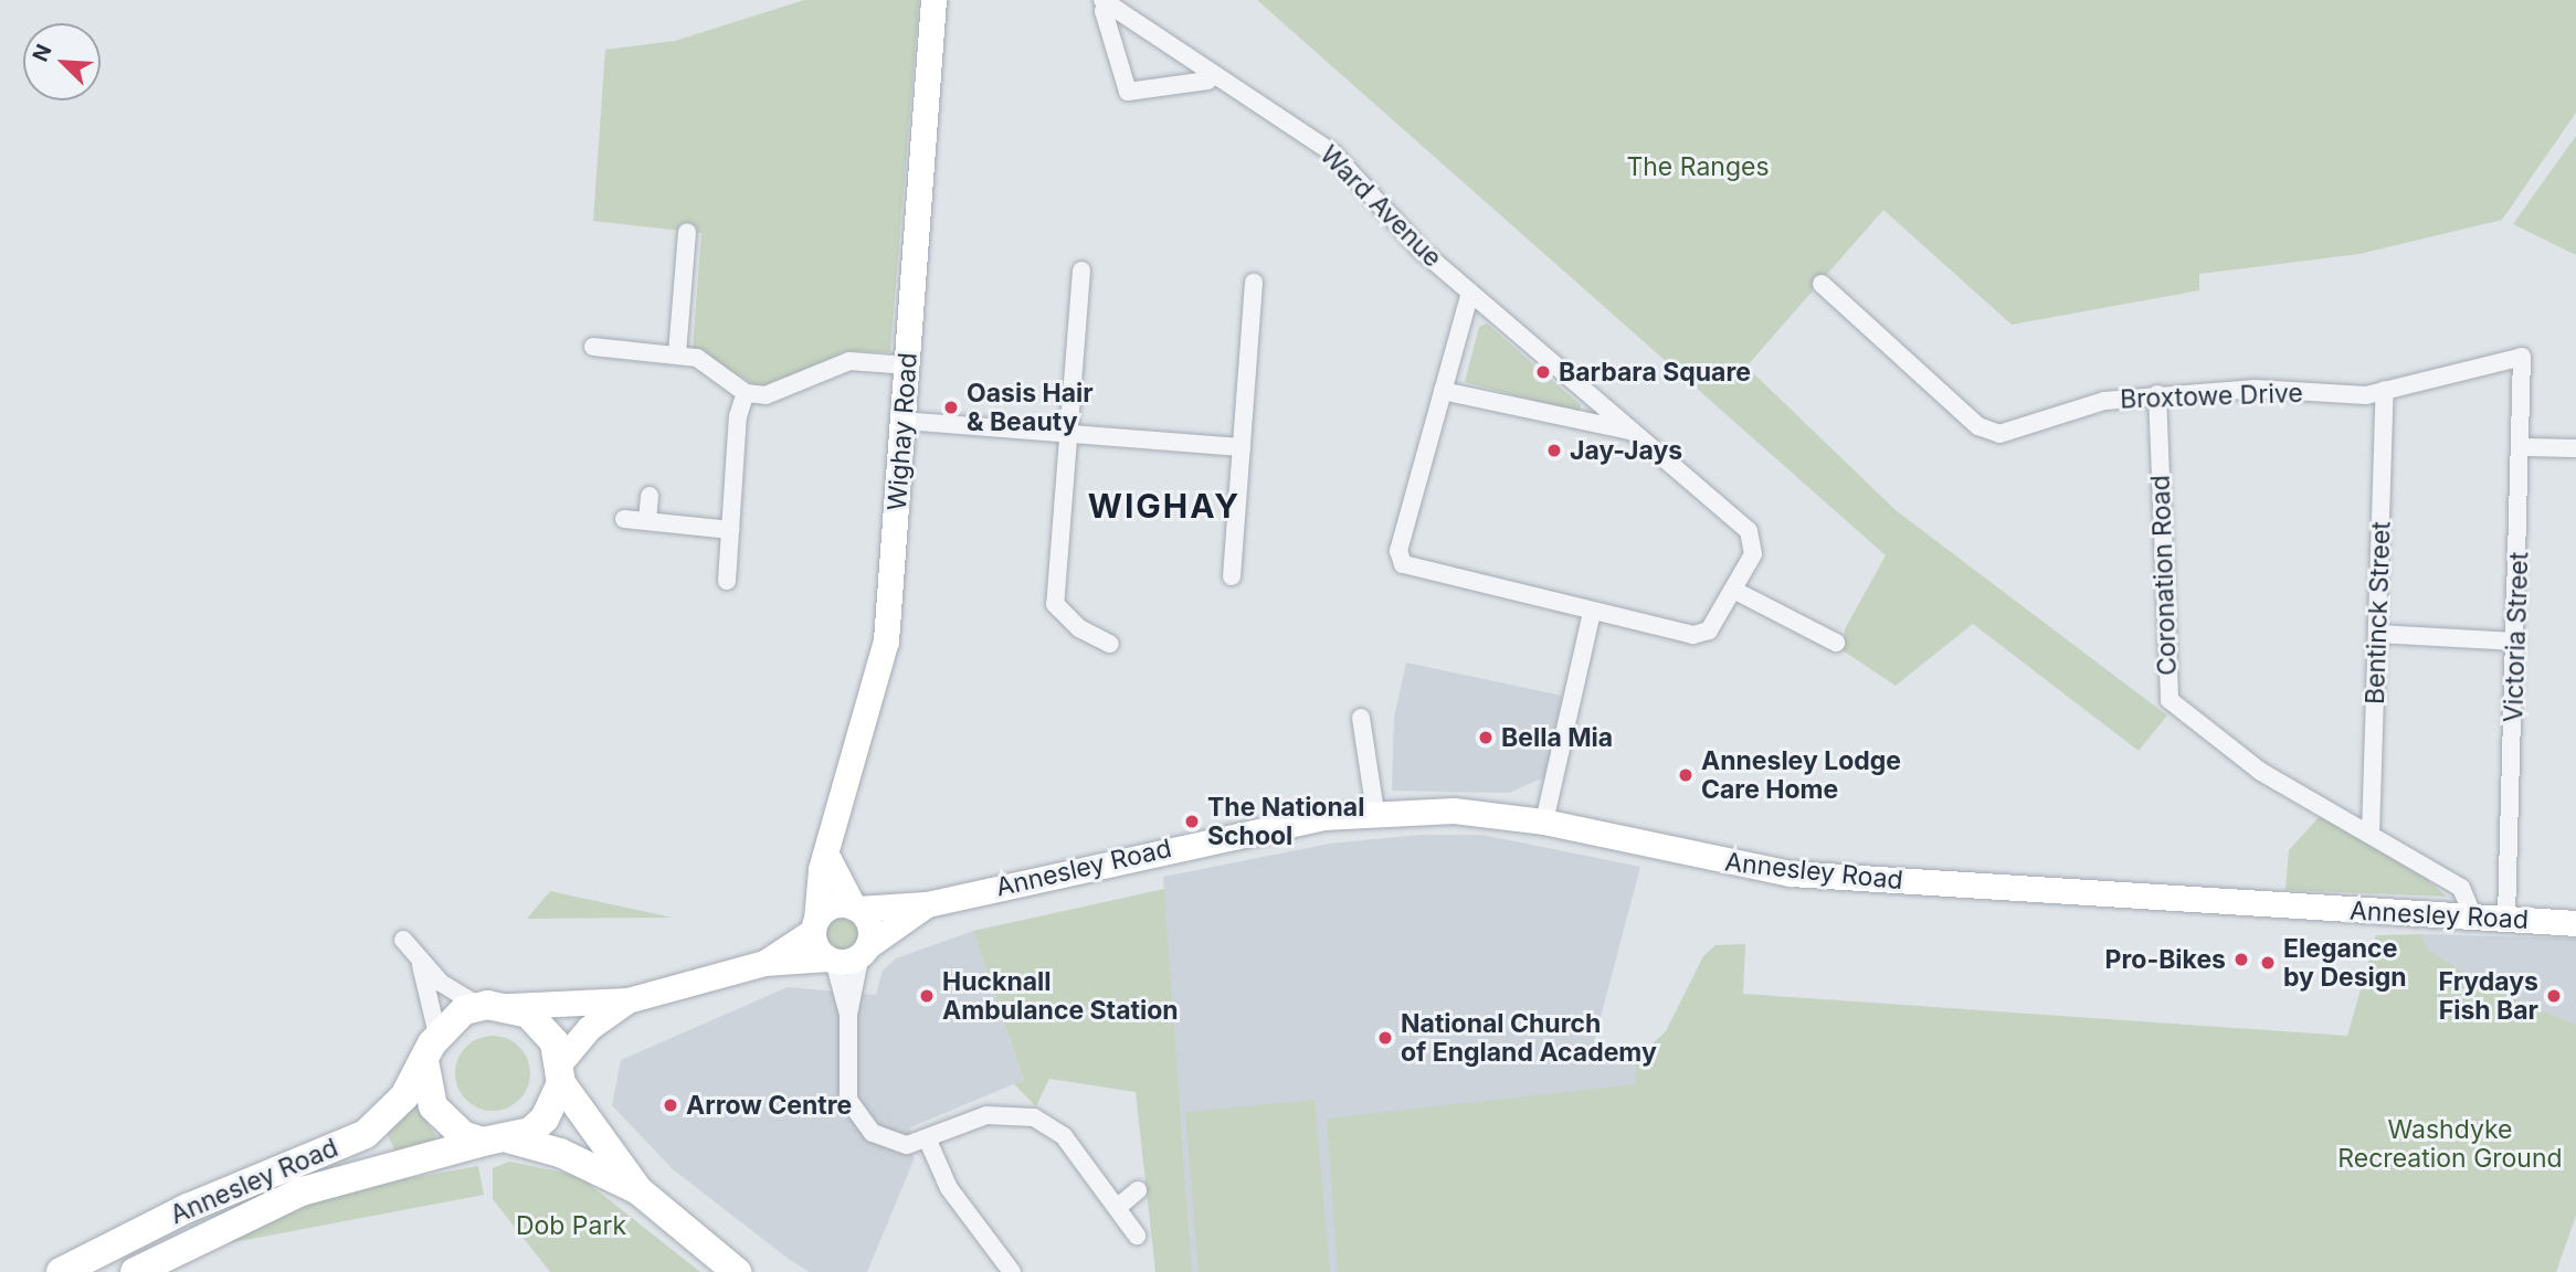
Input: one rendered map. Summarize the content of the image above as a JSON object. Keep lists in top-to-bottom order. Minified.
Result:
{"streets":{"main road":["Annesley Road"],"street":["Ward Avenue","Broxtowe Drive","Wighay Road","Coronation Road","Bentinck Street","Victoria Street"]},"crossings":[["Broxtowe Drive","Coronation Road"],["Broxtowe Drive","Bentinck Street"],["Broxtowe Drive","Victoria Street"],["Wighay Road","Annesley Road"],["Coronation Road","Bentinck Street"],["Coronation Road","Annesley Road"],["Victoria Street","Annesley Road"]],"districts":["WIGHAY"],"parks":["The Ranges","Washdyke Recreation Ground","Dob Park"],"places":["Barbara Square","Oasis Hair & Beauty","Jay-Jays","Bella Mia","Annesley Lodge Care Home","The National School","Pro-Bikes","Elegance by Design","Hucknall Ambulance Station","Frydays Fish Bar","National Church of England Academy","Arrow Centre"],"north":"top left"}
